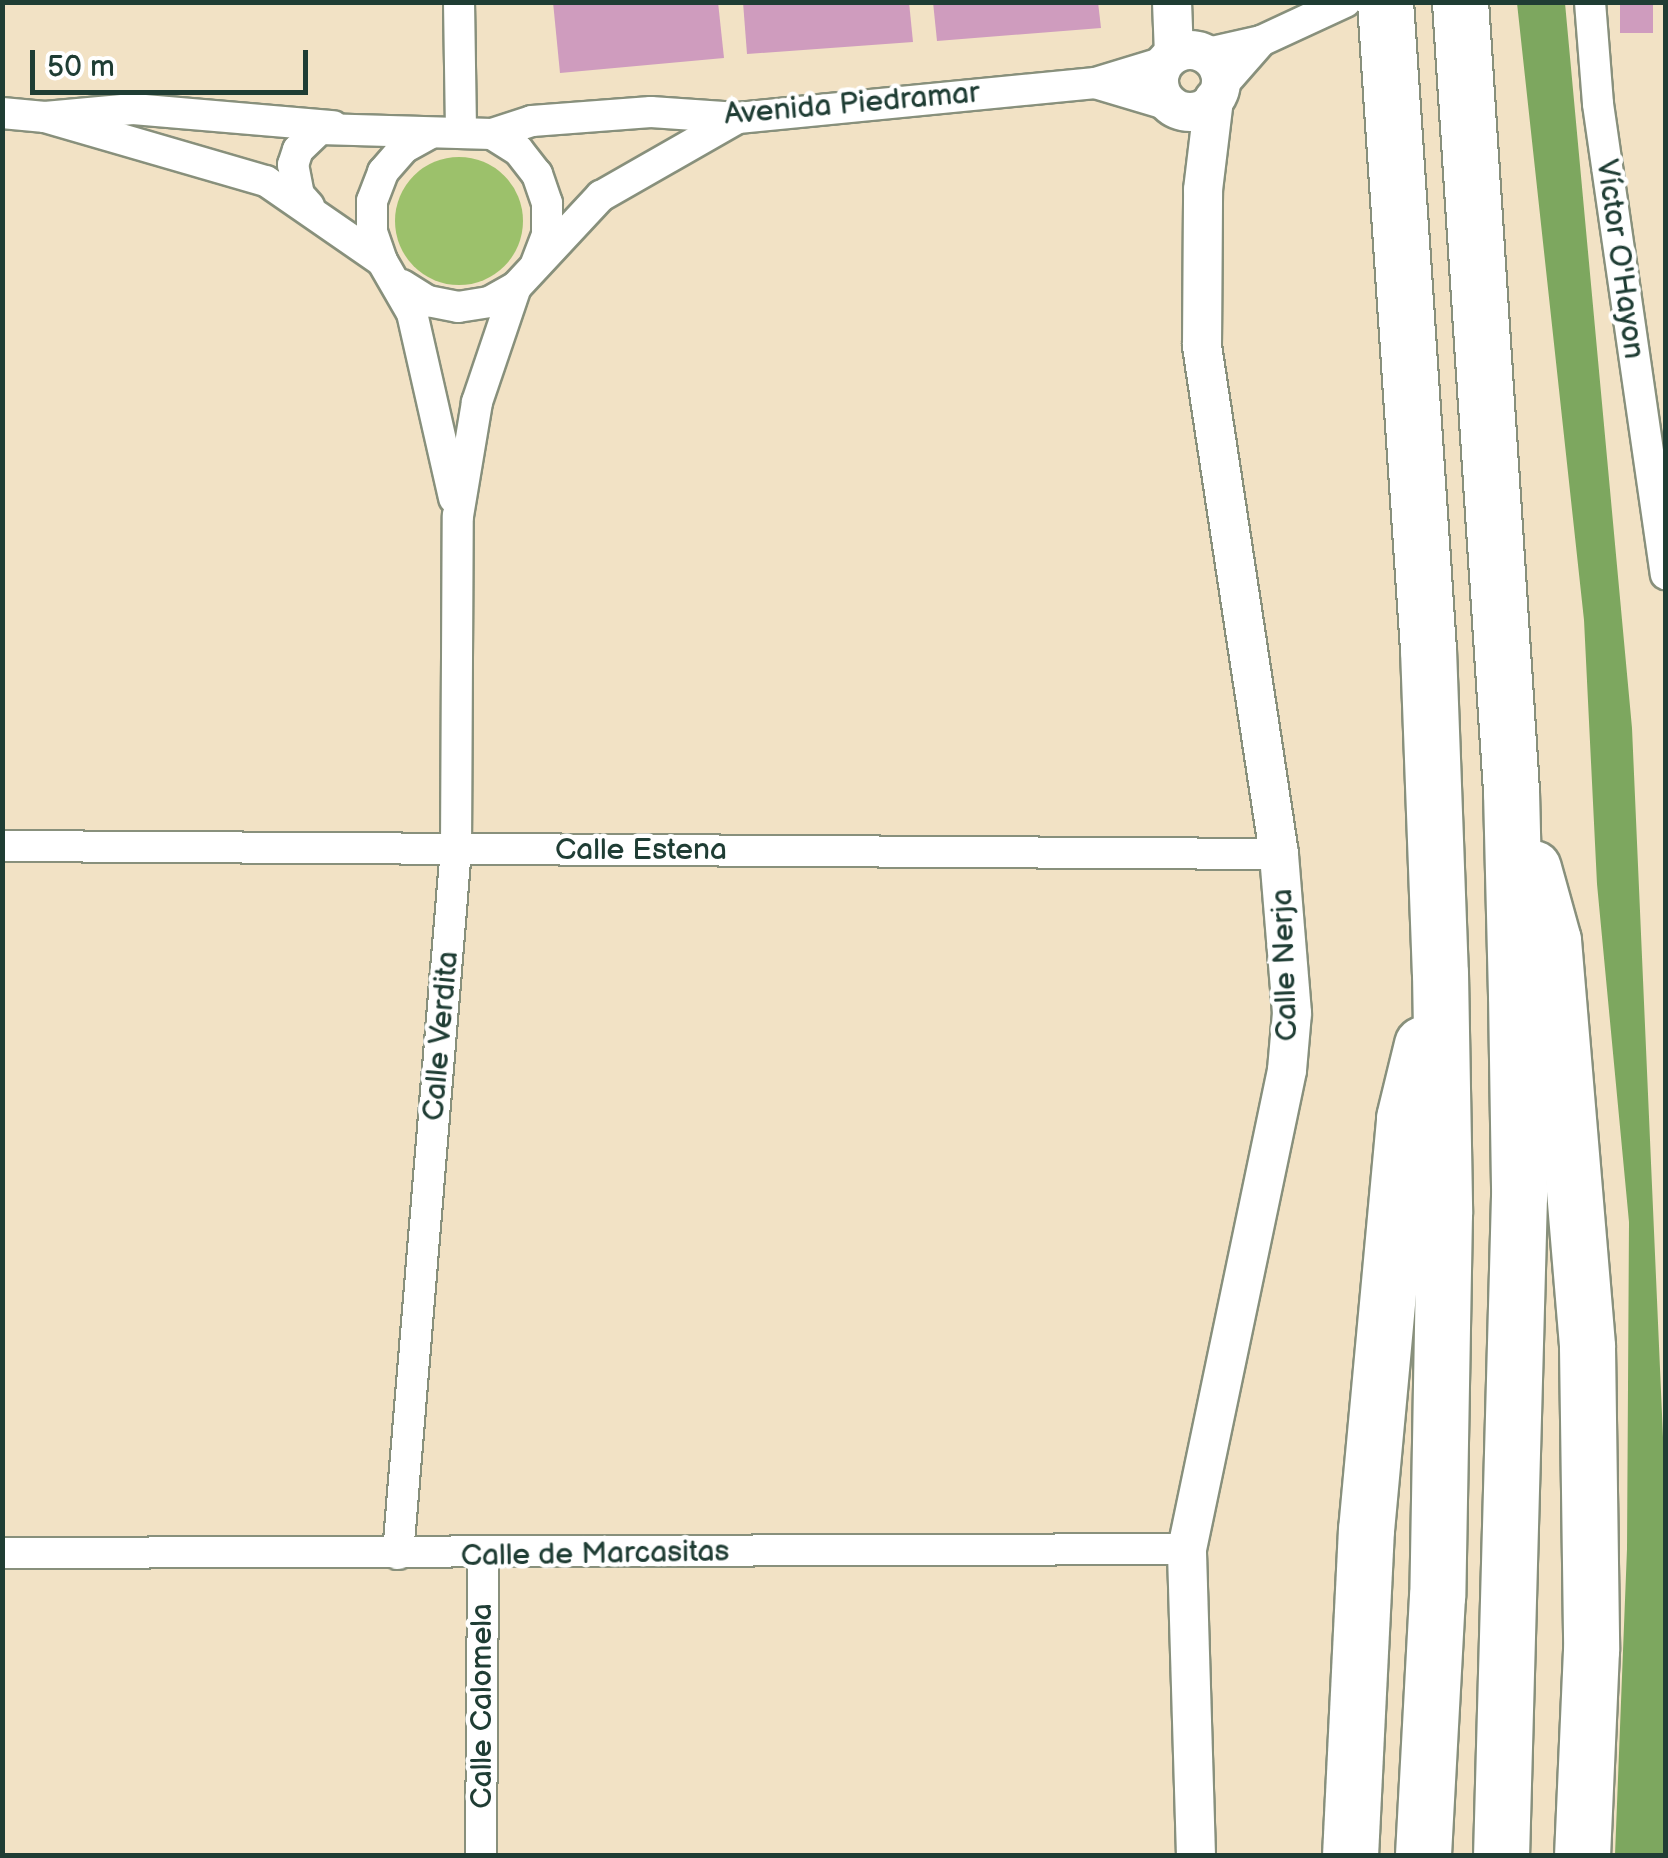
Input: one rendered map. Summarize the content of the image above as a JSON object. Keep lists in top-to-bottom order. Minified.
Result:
{"streets":{"street":["Avenida Piedramar","Víctor O'Hayon","Calle Estena","Calle Nerja","Calle Verdita","Calle de Marcasitas","Calle Calomela"]},"crossings":[["Calle Estena","Calle Nerja"],["Calle Estena","Calle Verdita"],["Calle Nerja","Calle de Marcasitas"],["Calle Verdita","Calle de Marcasitas"],["Calle de Marcasitas","Calle Calomela"]],"scale_bar":"50 m"}
